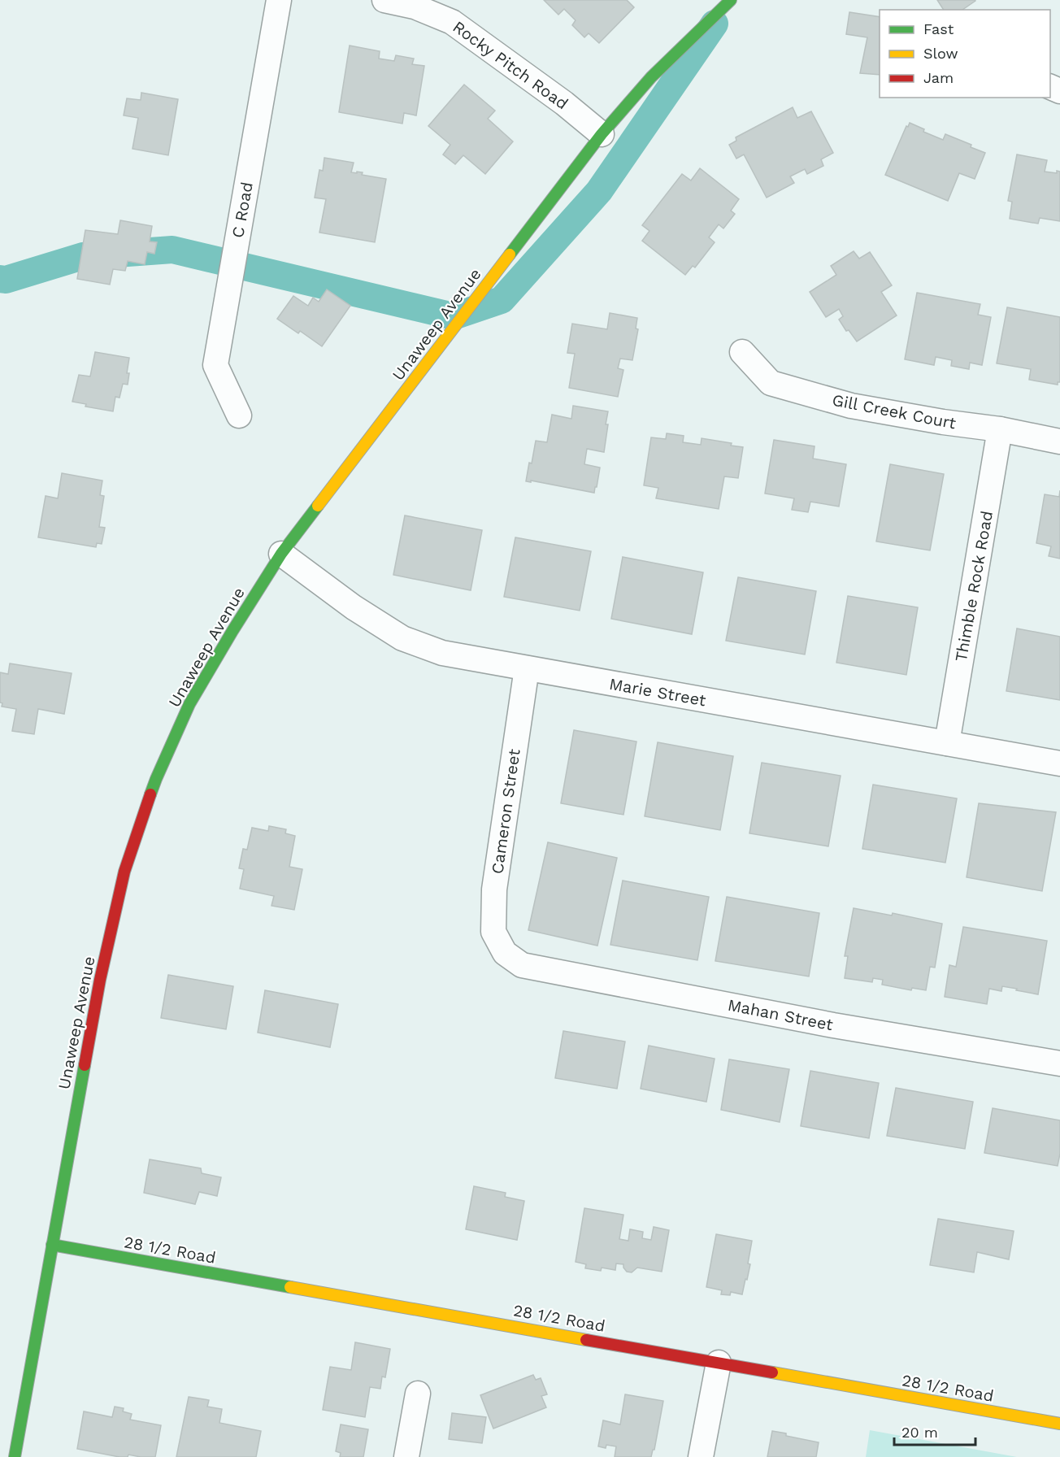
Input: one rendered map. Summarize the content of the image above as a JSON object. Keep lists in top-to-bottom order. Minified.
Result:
{"streets":{"main road":["Unaweep Avenue","28 1/2 Road"],"street":["Rocky Pitch Road","C Road","Gill Creek Court","Thimble Rock Road","Marie Street","Cameron Street","Mahan Street"]},"crossings":[["Rocky Pitch Road","Unaweep Avenue"],["Unaweep Avenue","Marie Street"],["Unaweep Avenue","28 1/2 Road"],["Gill Creek Court","Thimble Rock Road"],["Thimble Rock Road","Marie Street"],["Marie Street","Cameron Street"],["Cameron Street","Mahan Street"]],"legend":["Fast","Slow","Jam"],"scale_bar":"20 m"}
